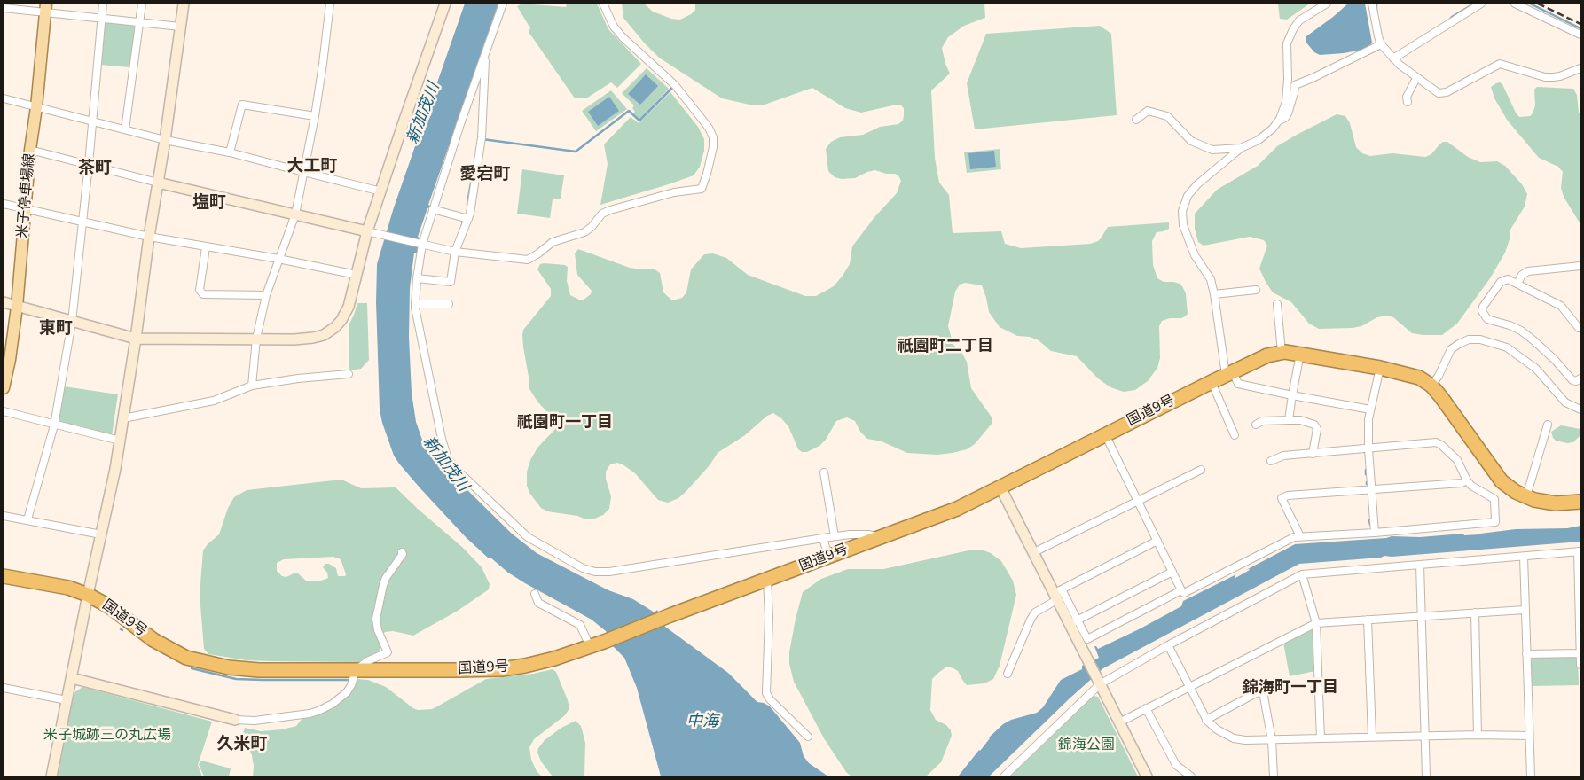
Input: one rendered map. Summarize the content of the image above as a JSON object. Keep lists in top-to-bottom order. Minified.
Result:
{"streets":{"highway":["国道9号"],"main road":["米子停車場線"]},"districts":["大工町","茶町","愛宕町","塩町","東町","祇園町二丁目","祇園町一丁目","錦海町一丁目","久米町"],"water":["新加茂川","中海"],"parks":["米子城跡三の丸広場","錦海公園"]}
